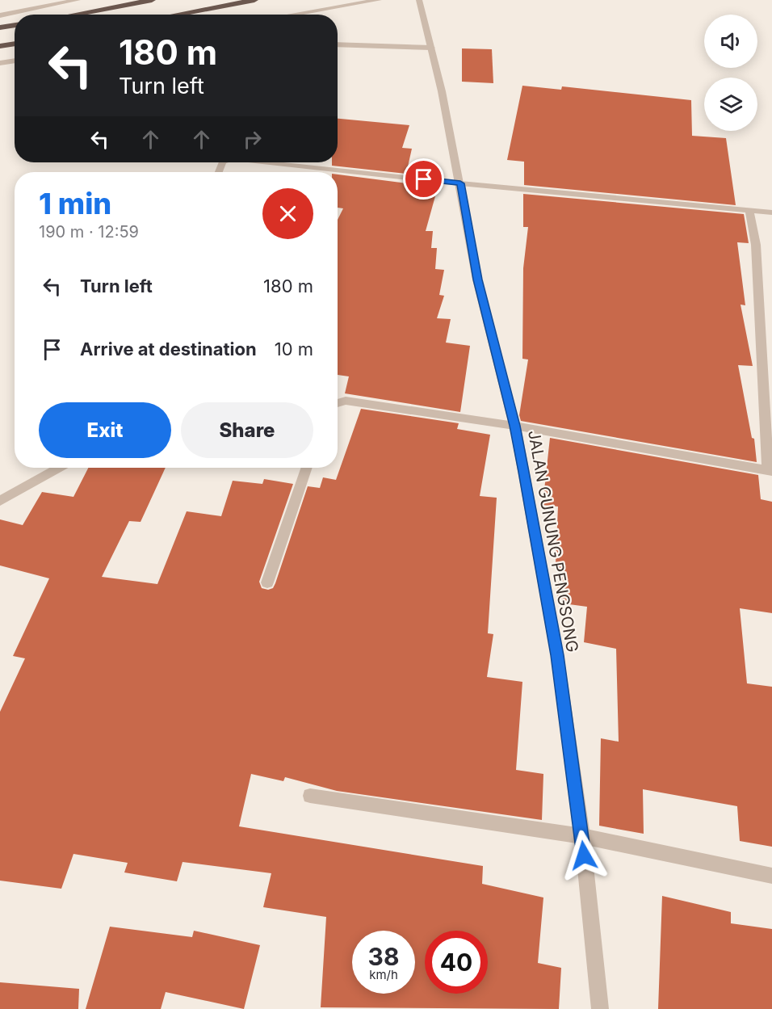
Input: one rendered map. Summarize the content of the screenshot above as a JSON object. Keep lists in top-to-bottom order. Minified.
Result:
{"streets":{"street":["JALAN GUNUNG PENGSONG"]},"page":{"turn":["180 m","Turn left"],"heading":["1 min","190 m · 12:59"],"list":[{"name":"Turn left","value":"180 m"},{"name":"Arrive at destination","value":"10 m"}],"buttons":["Exit","Share"],"speed":"38 km/h","limit":"40"}}
